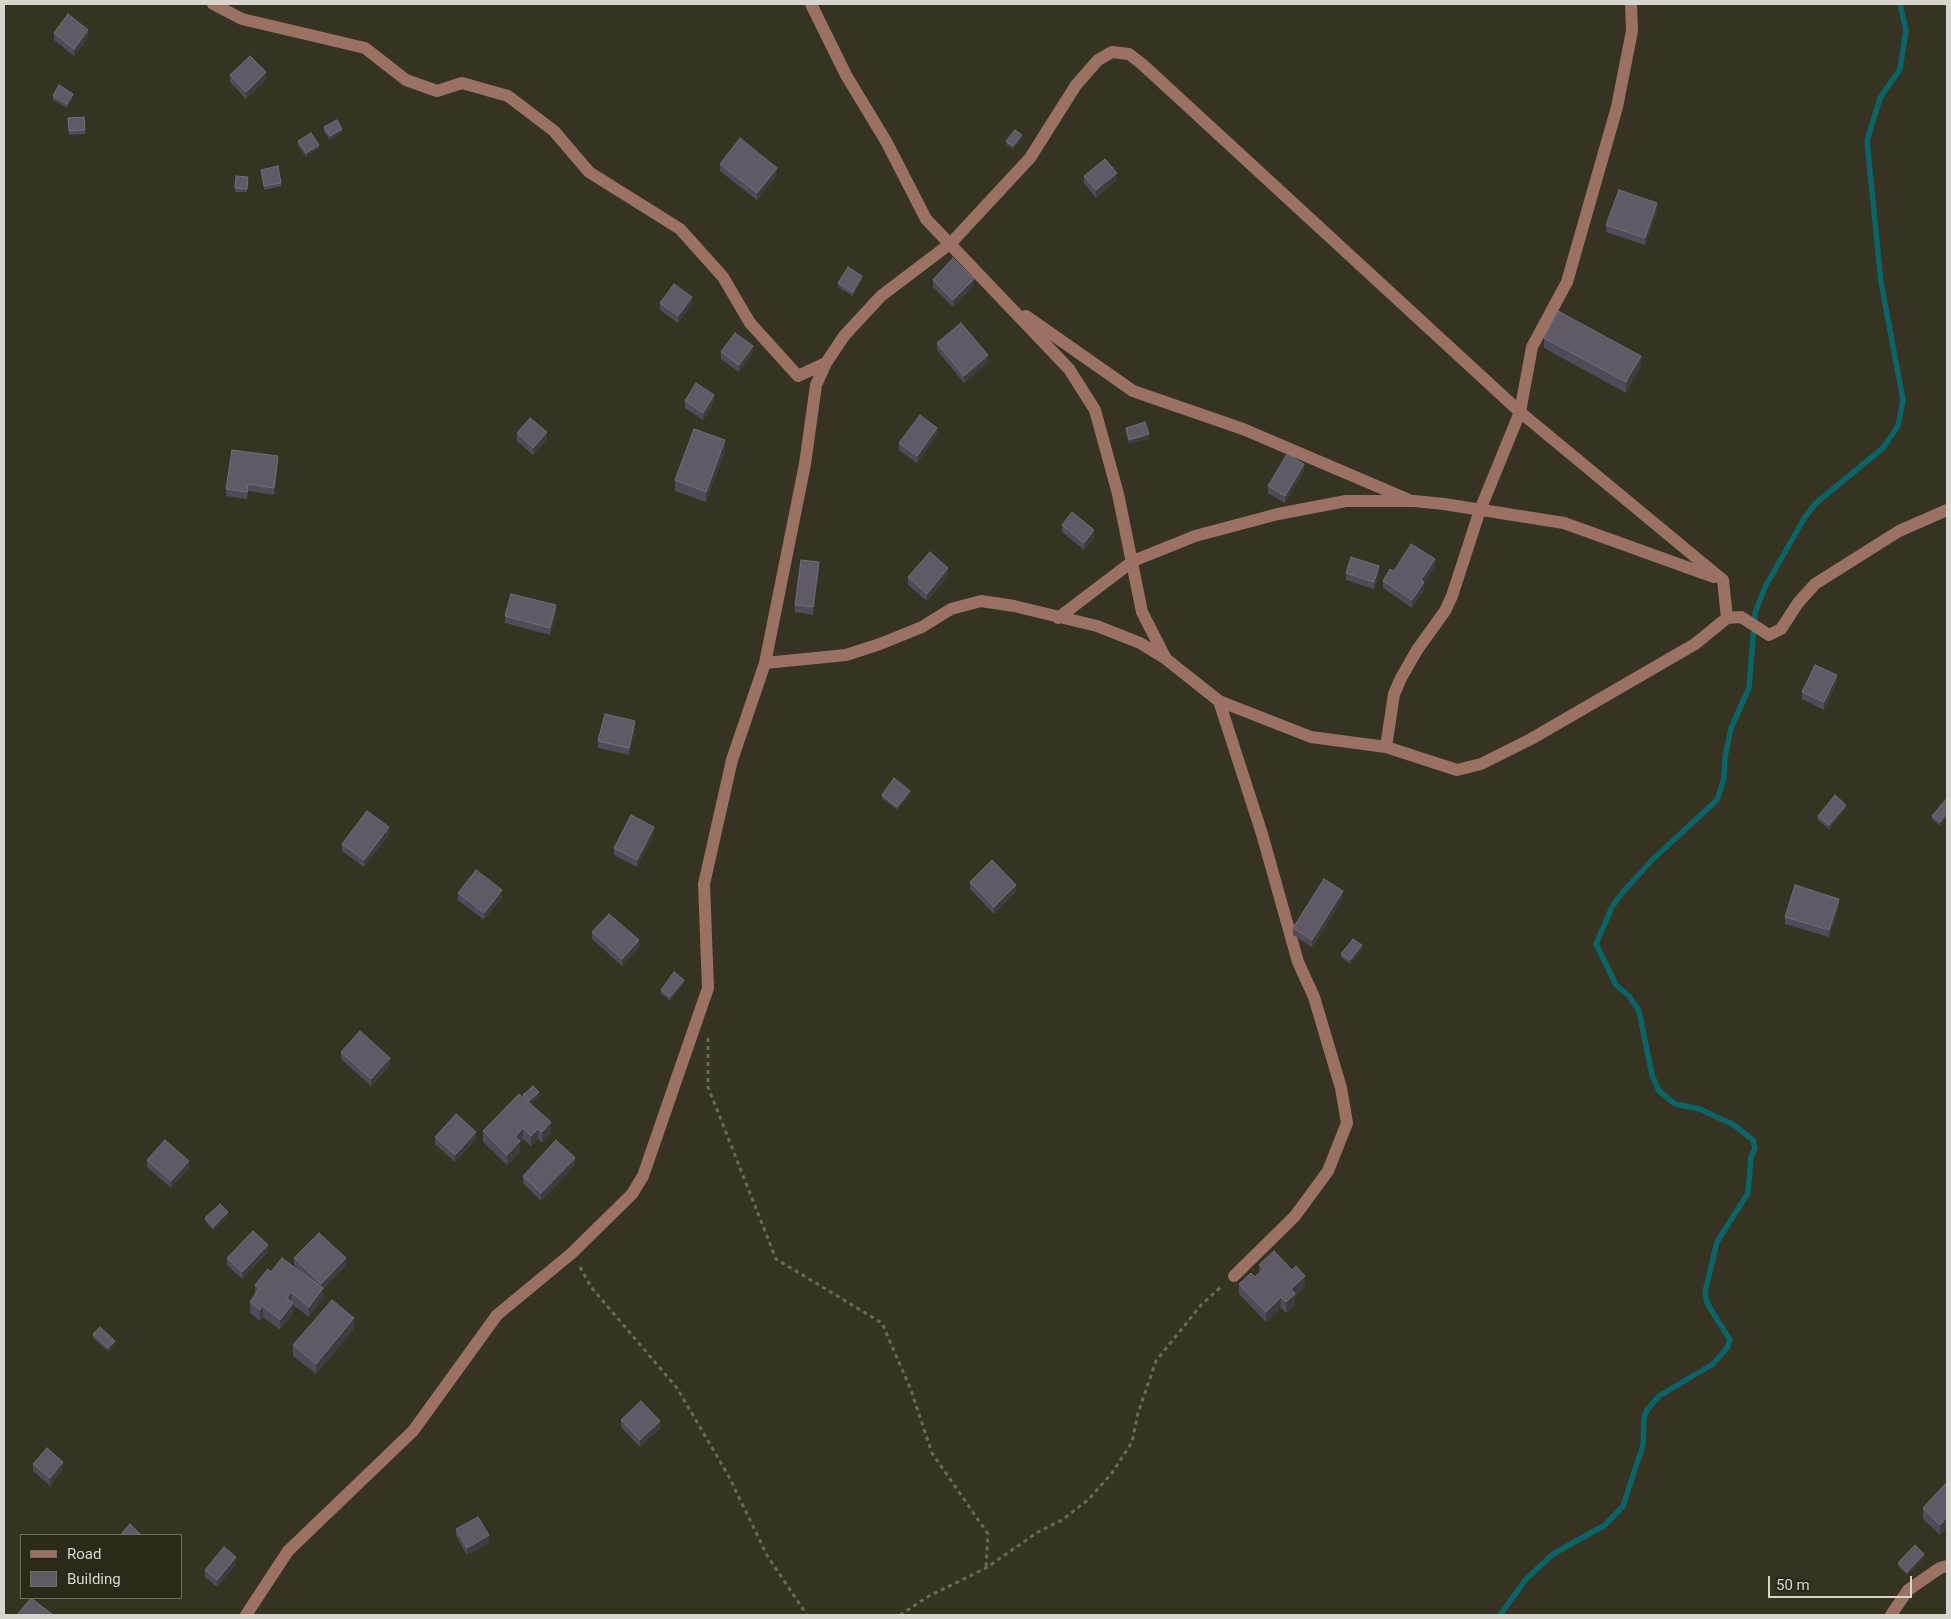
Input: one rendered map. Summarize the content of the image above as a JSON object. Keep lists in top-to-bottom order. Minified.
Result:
{"legend":["Road","Building"],"scale_bar":"50 m"}
